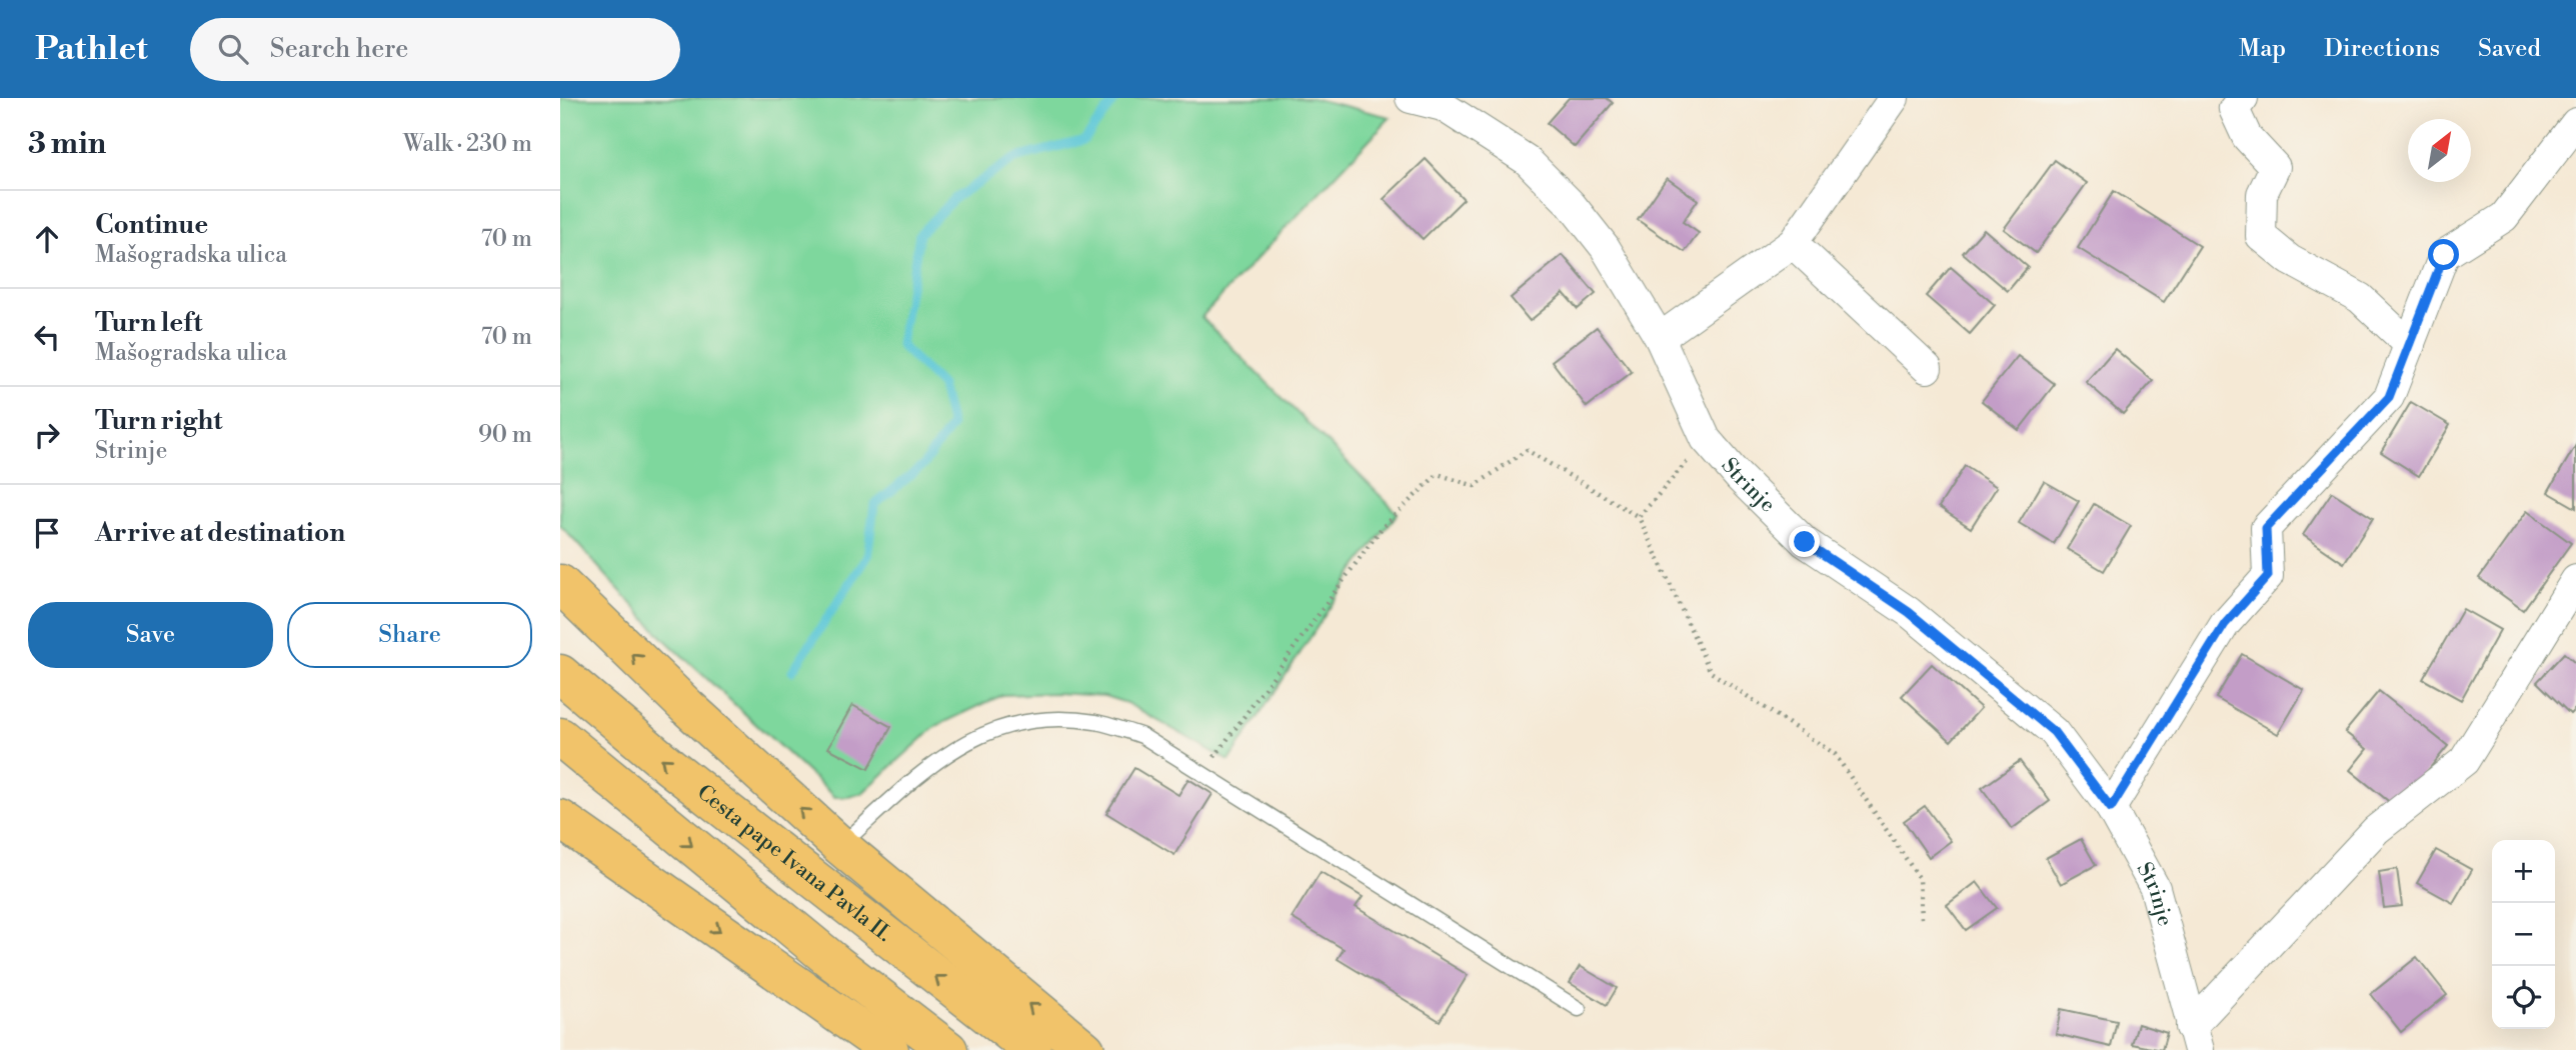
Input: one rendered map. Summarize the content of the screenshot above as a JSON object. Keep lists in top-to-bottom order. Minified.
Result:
{"streets":{"main road":["Cesta pape Ivana Pavla II."],"street":["Strinje"]},"north":"top right","page":{"header":"Pathlet","search":"Search here","nav":["Map","Directions","Saved"],"heading":["3 min","Walk · 230 m"],"list":[["Continue","Mašogradska ulica","70 m"],["Turn left","Mašogradska ulica","70 m"],["Turn right","Strinje","90 m"],"Arrive at destination"],"buttons":["Save","Share"],"map_buttons":["+","−"]}}
